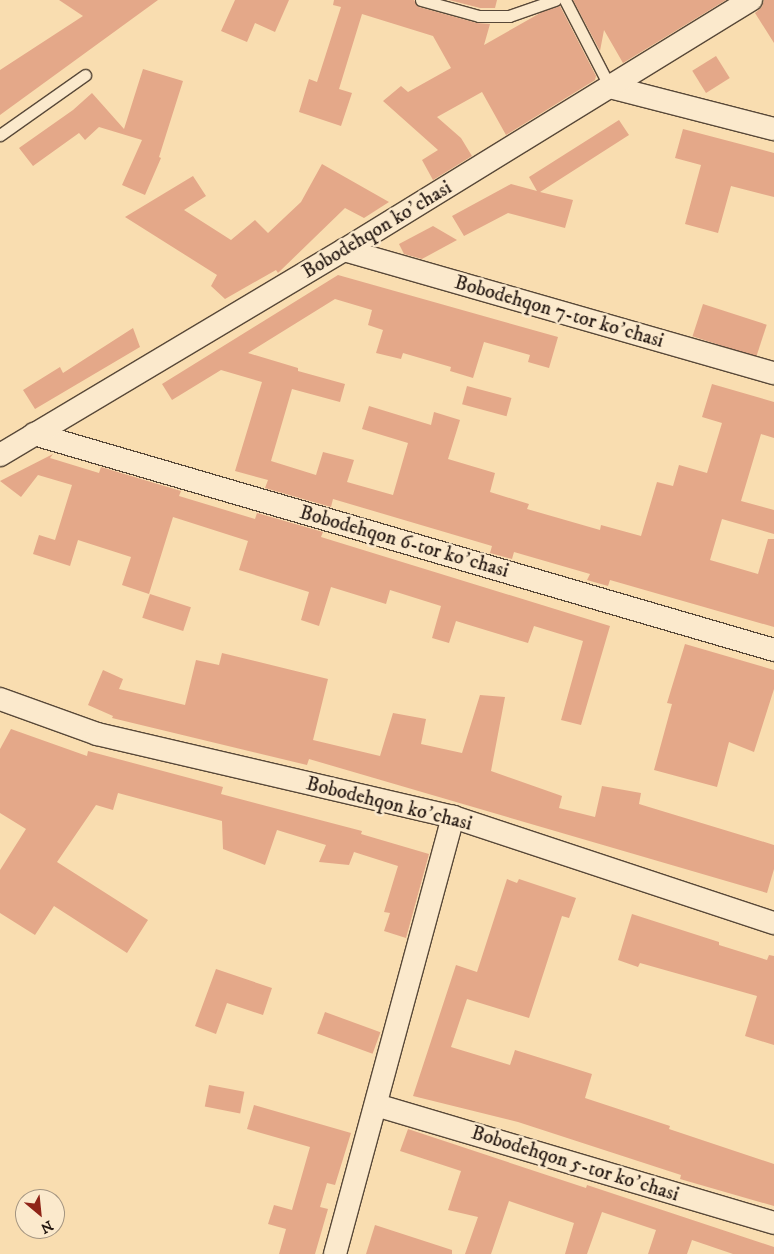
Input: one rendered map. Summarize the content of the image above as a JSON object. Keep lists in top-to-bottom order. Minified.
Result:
{"streets":{"street":["Bobodehqon koʼchasi","Bobodehqon 7-tor koʼchasi","Bobodehqon 6-tor koʼchasi","Bobodehqon 5-tor koʼchasi"]},"crossings":[["Bobodehqon koʼchasi","Bobodehqon 7-tor koʼchasi"],["Bobodehqon koʼchasi","Bobodehqon 6-tor koʼchasi"]],"north":"bottom right"}
